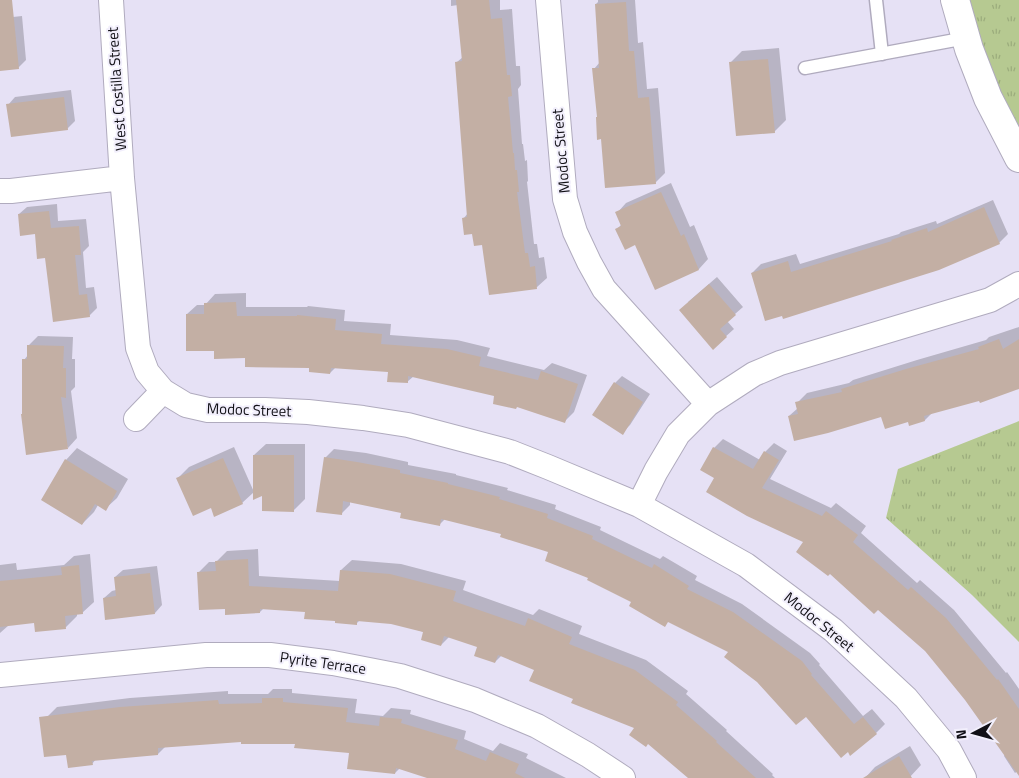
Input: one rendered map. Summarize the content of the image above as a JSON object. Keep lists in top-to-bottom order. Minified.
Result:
{"streets":{"street":["West Costilla Street","Modoc Street","Pyrite Terrace"]},"crossings":[["West Costilla Street","Modoc Street"]],"north":"left"}
